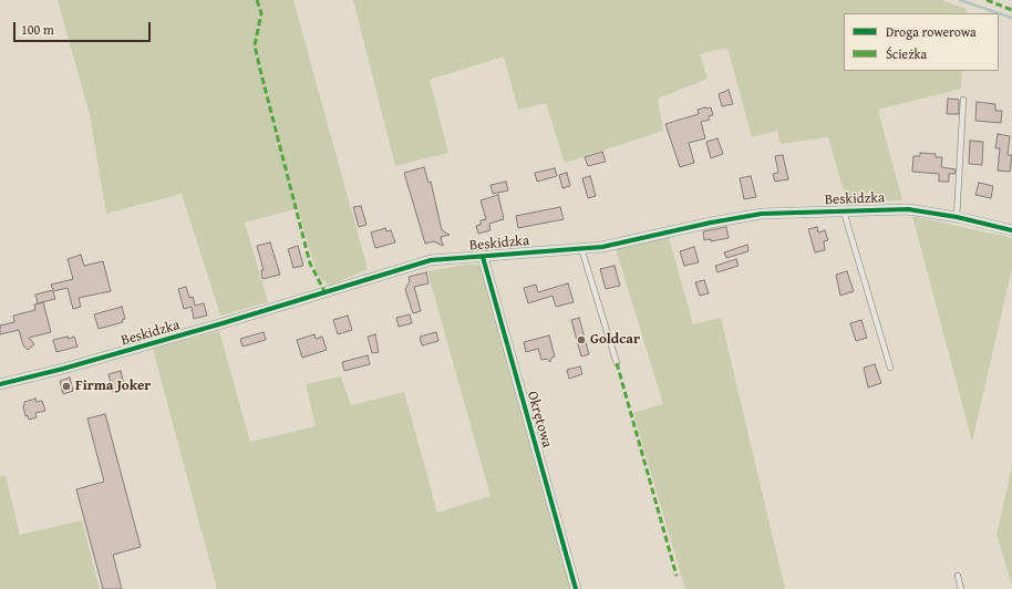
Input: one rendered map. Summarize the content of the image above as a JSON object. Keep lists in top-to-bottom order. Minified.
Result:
{"streets":{"street":["Beskidzka","Okrętowa"]},"crossings":[["Beskidzka","Okrętowa"]],"places":["Goldcar","Firma Joker"],"legend":["Droga rowerowa","Ścieżka"],"scale_bar":"100 m"}
